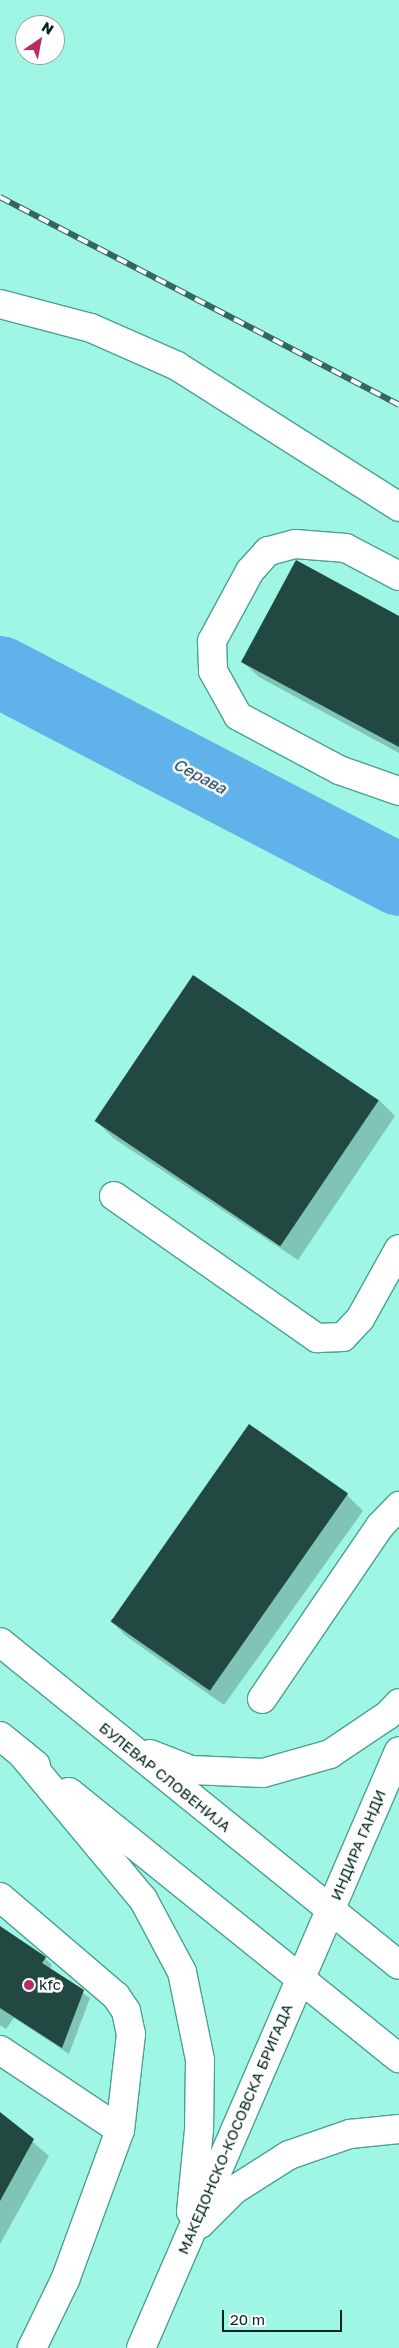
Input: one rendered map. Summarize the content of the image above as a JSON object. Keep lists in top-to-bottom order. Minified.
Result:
{"streets":{"street":["БУЛЕВАР СЛОВЕНИЈА","ИНДИРА ГАНДИ","МАКЕДОНСКО-КОСОВСКА БРИГАДА"]},"crossings":[["БУЛЕВАР СЛОВЕНИЈА","ИНДИРА ГАНДИ"],["БУЛЕВАР СЛОВЕНИЈА","МАКЕДОНСКО-КОСОВСКА БРИГАДА"],["ИНДИРА ГАНДИ","МАКЕДОНСКО-КОСОВСКА БРИГАДА"]],"water":["Серава"],"places":["kfc"],"scale_bar":"20 m","north":"top right"}
